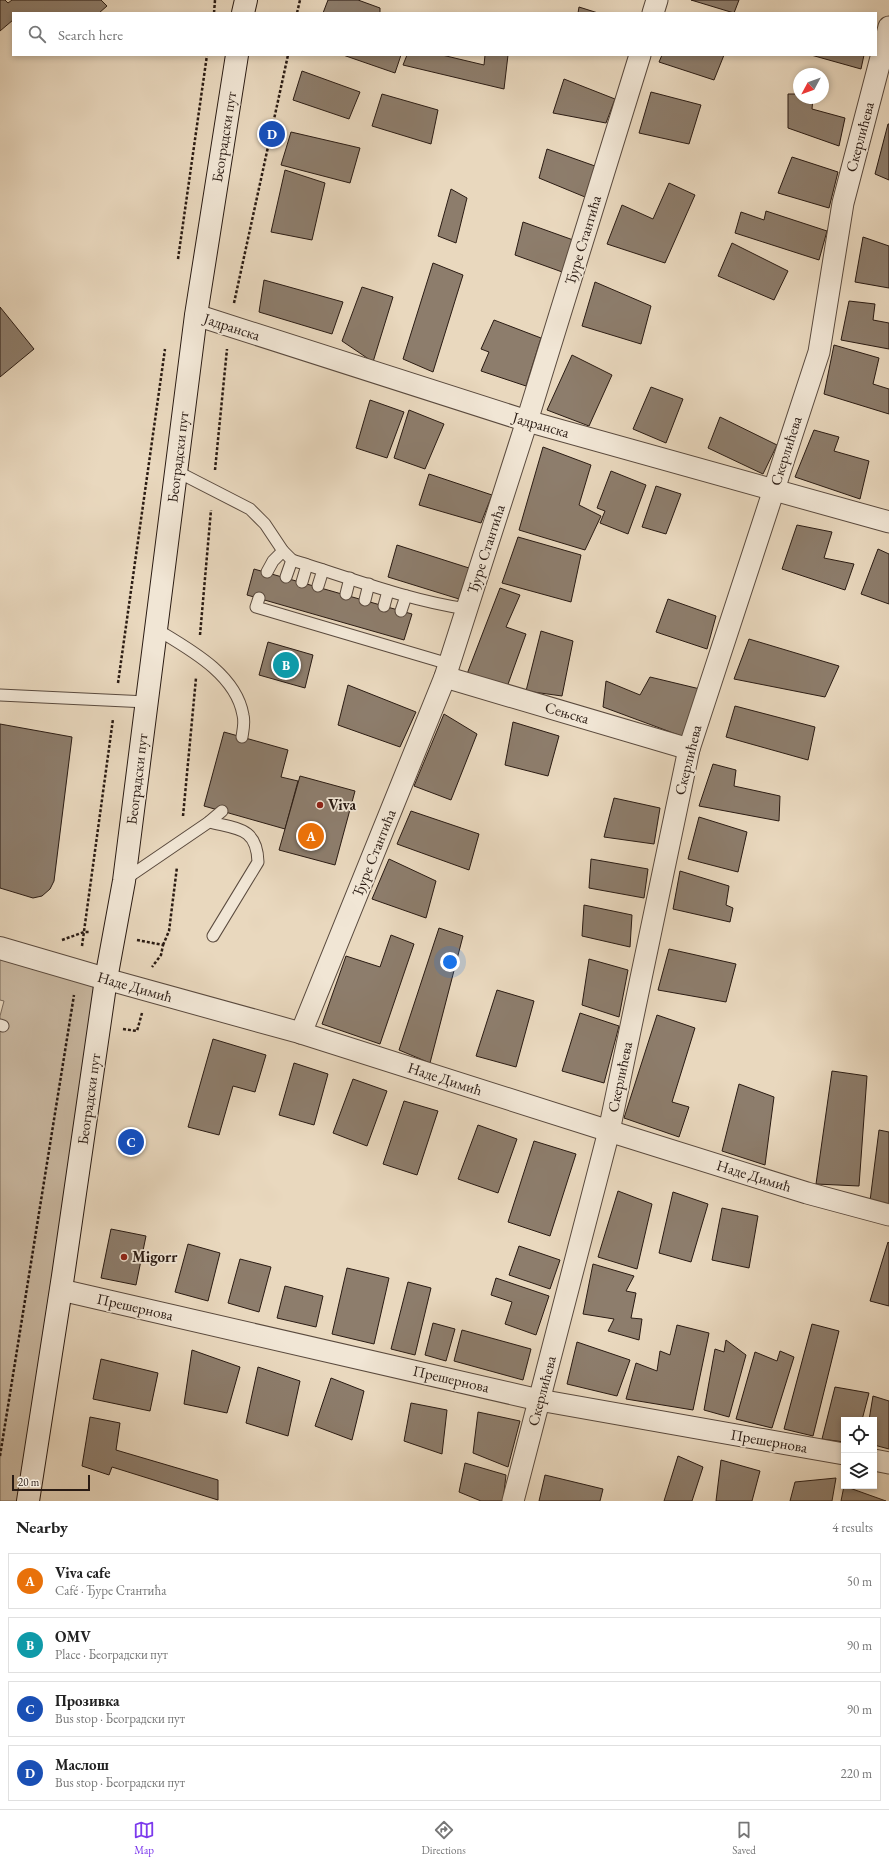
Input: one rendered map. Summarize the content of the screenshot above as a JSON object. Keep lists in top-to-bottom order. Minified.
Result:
{"streets":{"main road":["Београдски пут","Наде Димић"],"street":["Скерлићева","Ђуре Стантића","Јадранска","Сењска","Прешернова"]},"crossings":[["Београдски пут","Јадранска"],["Београдски пут","Наде Димић"],["Београдски пут","Прешернова"],["Скерлићева","Јадранска"],["Скерлићева","Сењска"],["Скерлићева","Наде Димић"],["Скерлићева","Прешернова"],["Ђуре Стантића","Јадранска"],["Ђуре Стантића","Сењска"],["Ђуре Стантића","Наде Димић"]],"places":["Viva","Migorr"],"scale_bar":"20 m","north":"bottom left","page":{"search":"Search here","pins":["D","B","A","C"],"scale":"20 m","heading":["Nearby","4 results"],"list":[{"mark":"A","name":"Viva cafe","note":"Café · Ђуре Стантића","value":"50 m"},{"mark":"B","name":"OMV","note":"Place · Београдски пут","value":"90 m"},{"mark":"C","name":"Прозивка","note":"Bus stop · Београдски пут","value":"90 m"},{"mark":"D","name":"Маслош","note":"Bus stop · Београдски пут","value":"220 m"}],"nav":["Map","Directions","Saved"]}}
